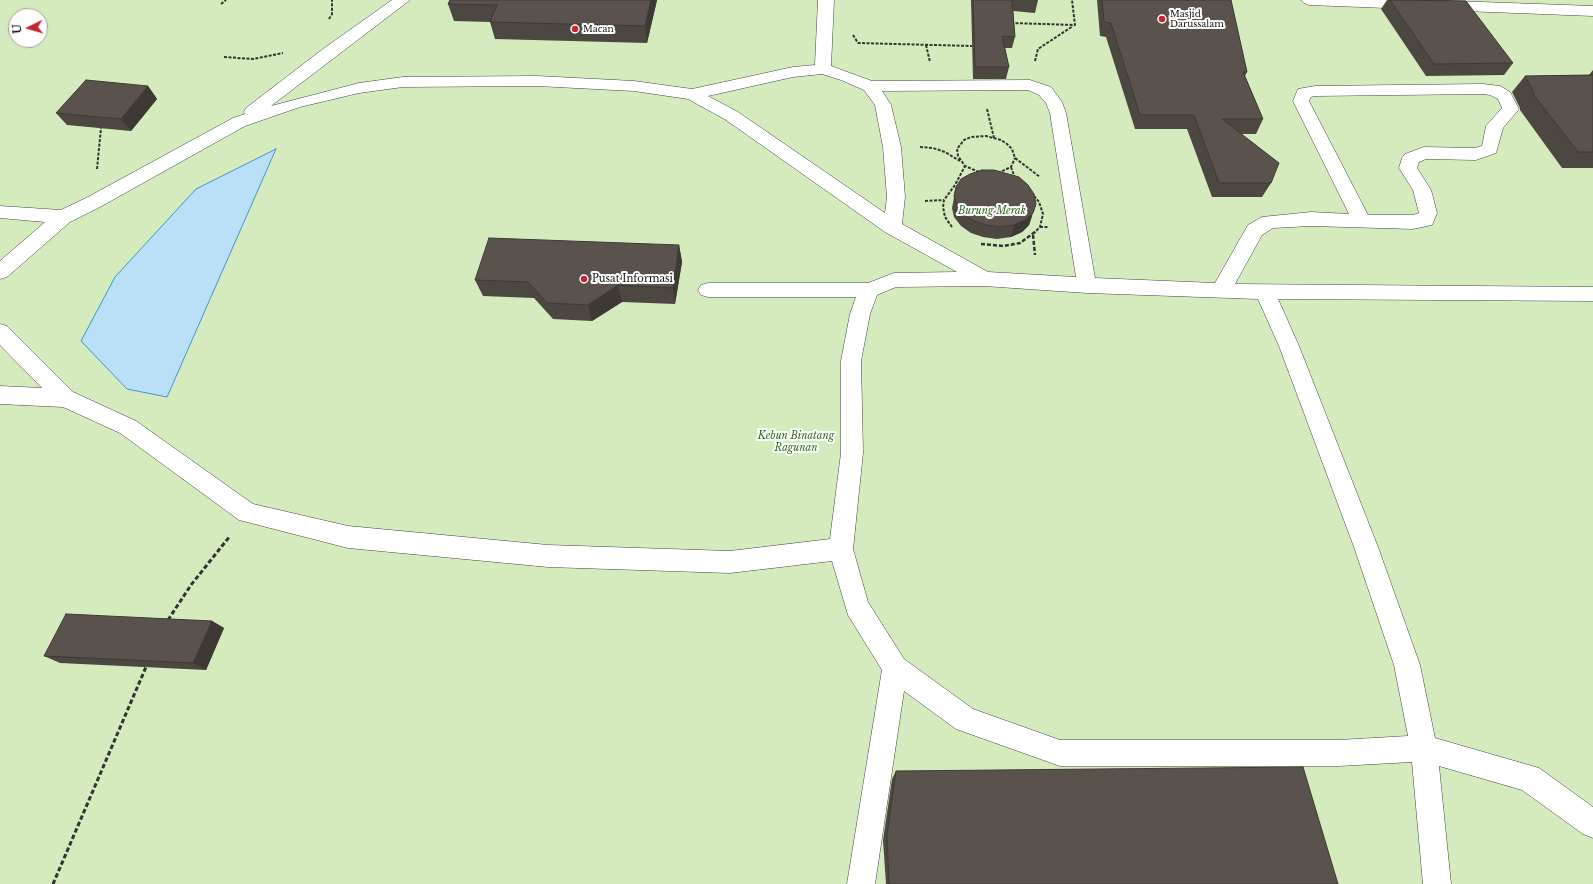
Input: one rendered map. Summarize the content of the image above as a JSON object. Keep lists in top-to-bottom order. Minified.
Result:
{"parks":["Burung Merak","Kebun Binatang Ragunan"],"places":["Masjid Darussalam","Macan","Pusat Informasi"],"north":"left"}
